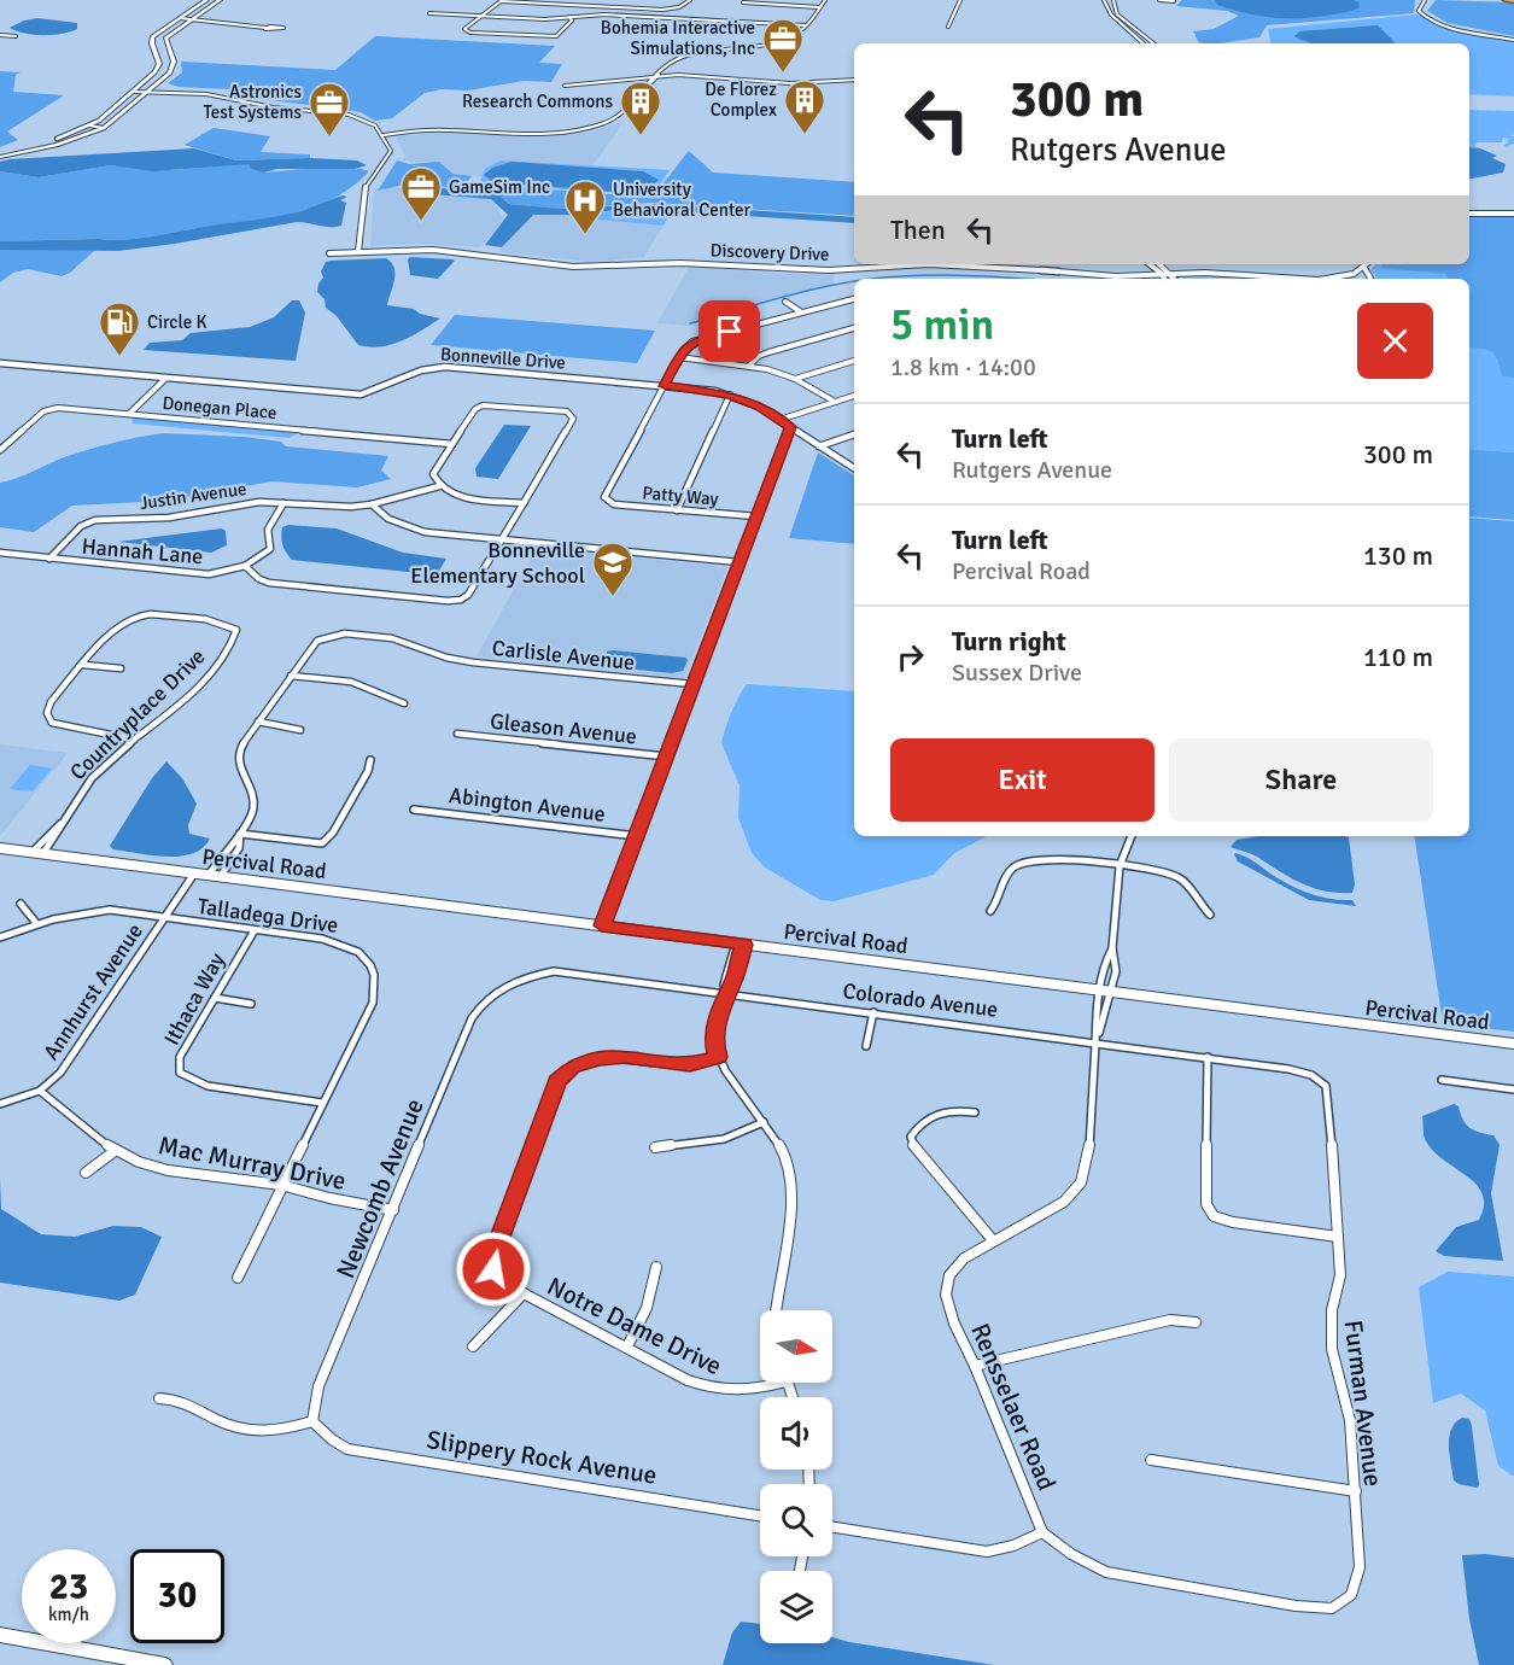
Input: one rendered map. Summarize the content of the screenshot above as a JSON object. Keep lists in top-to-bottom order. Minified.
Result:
{"streets":{"street":["Discovery Drive","Bonneville Drive","Donegan Place","Justin Avenue","Patty Way","Hannah Lane","Carlisle Avenue","Countryplace Drive","Gleason Avenue","Abington Avenue","Percival Road","Talladega Drive","Annhurst Avenue","Ithaca Way","Colorado Avenue","Mac Murray Drive","Newcomb Avenue","Notre Dame Drive","Furman Avenue","Rensselaer Road","Slippery Rock Avenue"]},"crossings":[["Justin Avenue","Hannah Lane"],["Countryplace Drive","Percival Road"],["Percival Road","Annhurst Avenue"],["Percival Road","Rensselaer Road"],["Talladega Drive","Annhurst Avenue"],["Talladega Drive","Ithaca Way"],["Talladega Drive","Mac Murray Drive"],["Annhurst Avenue","Mac Murray Drive"],["Colorado Avenue","Newcomb Avenue"],["Colorado Avenue","Furman Avenue"],["Colorado Avenue","Rensselaer Road"],["Mac Murray Drive","Newcomb Avenue"],["Newcomb Avenue","Slippery Rock Avenue"],["Furman Avenue","Rensselaer Road"]],"places":{"office":["Bohemia Interactive Simulations, Inc","Astronics Test Systems","GameSim Inc"],"building":["De Florez Complex","Research Commons"],"hospital":["University Behavioral Center"],"fuel station":["Circle K"],"school or university":["Bonneville Elementary School"]},"north":"right","page":{"turn":["300 m","Rutgers Avenue"],"then":"Then","heading":["5 min","1.8 km · 14:00"],"list":[{"name":"Turn left","note":"Rutgers Avenue","value":"300 m"},{"name":"Turn left","note":"Percival Road","value":"130 m"},{"name":"Turn right","note":"Sussex Drive","value":"110 m"}],"buttons":["Exit","Share"],"speed":"23 km/h","limit":"30"}}
